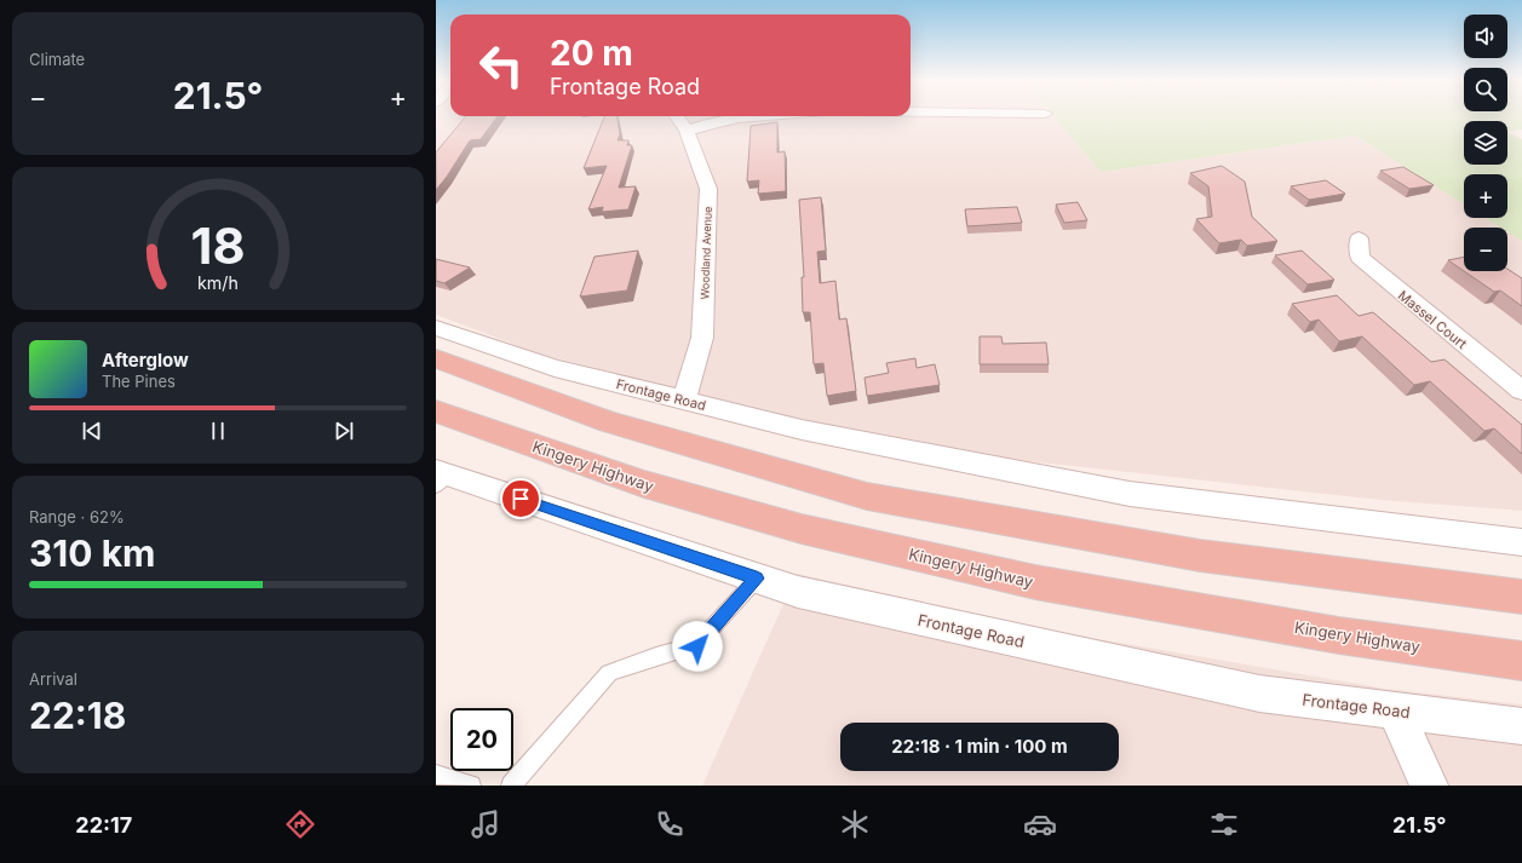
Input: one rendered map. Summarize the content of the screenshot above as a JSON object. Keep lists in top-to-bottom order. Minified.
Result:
{"streets":{"highway":["Kingery Highway"],"street":["Woodland Avenue","Massel Court","Frontage Road"]},"crossings":[["Woodland Avenue","Frontage Road"]],"page":{"tile":["Climate",["Range · 62%","310 km"],["Arrival","22:18"]],"map_buttons":["+","−"],"turn":["20 m","Frontage Road"],"heat":["−","21.5°","+"],"song":["Afterglow","The Pines"],"limit":"20","trip":"22:18 · 1 min · 100 m","tabs":["22:17","21.5°"],"gauge":["18","km/h"]}}
